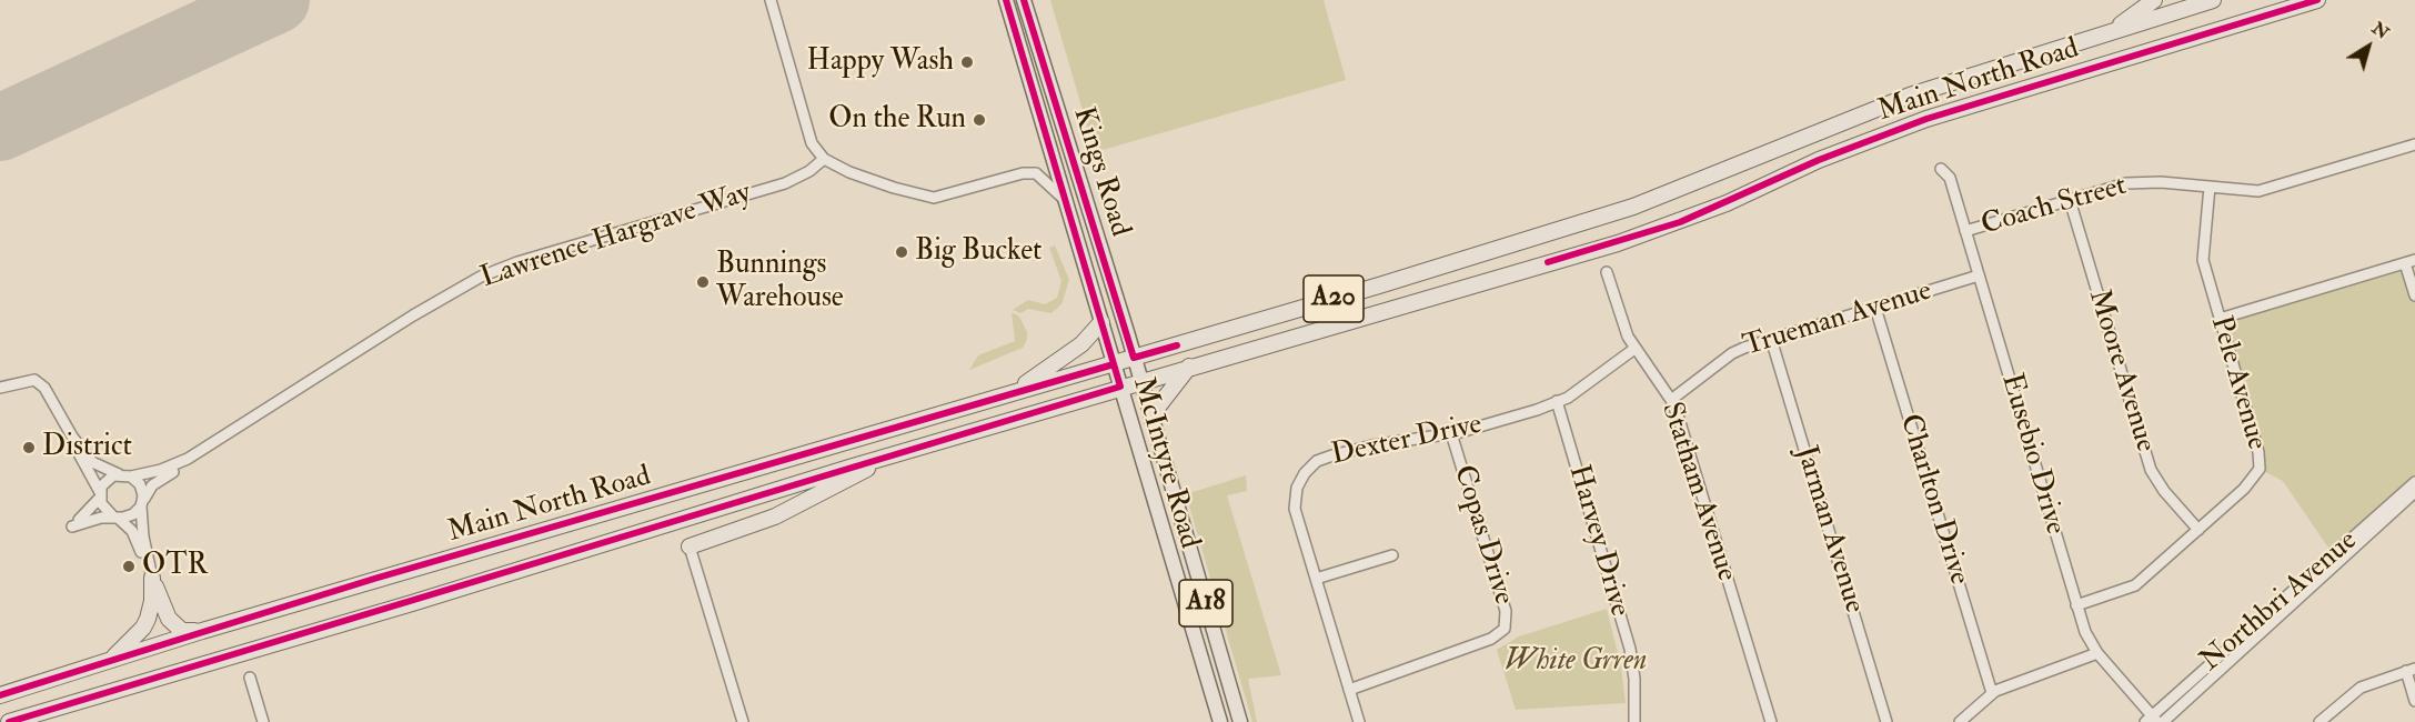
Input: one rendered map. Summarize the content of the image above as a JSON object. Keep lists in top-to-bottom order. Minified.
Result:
{"streets":{"highway":["Main North Road","A20"],"main road":["Kings Road","McIntyre Road","A18"],"street":["Coach Street","Lawrence Hargrave Way","Trueman Avenue","Moore Avenue","Pele Avenue","Dexter Drive","Eusebio Drive","Statham Avenue","Charlton Drive","Jarman Avenue","Copas Drive","Harvey Drive","Northbri Avenue"]},"crossings":[["Main North Road","Kings Road"],["Main North Road","McIntyre Road"],["Kings Road","McIntyre Road"],["Coach Street","Moore Avenue"],["Coach Street","Pele Avenue"],["Coach Street","Eusebio Drive"],["Trueman Avenue","Eusebio Drive"],["Trueman Avenue","Statham Avenue"],["Trueman Avenue","Charlton Drive"],["Trueman Avenue","Jarman Avenue"],["Moore Avenue","Pele Avenue"],["Pele Avenue","Eusebio Drive"],["Dexter Drive","Statham Avenue"],["Dexter Drive","Copas Drive"],["Dexter Drive","Harvey Drive"],["Eusebio Drive","Northbri Avenue"]],"parks":["White Grren"],"places":["Happy Wash","On the Run","Big Bucket","Bunnings Warehouse","District","OTR"],"north":"top right"}
